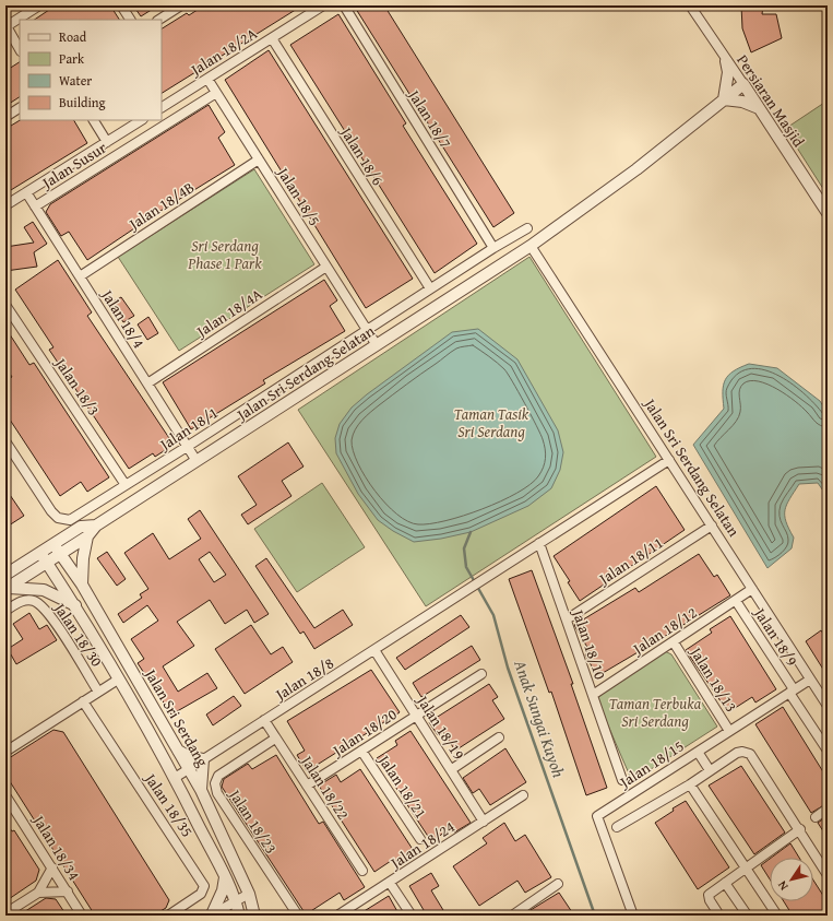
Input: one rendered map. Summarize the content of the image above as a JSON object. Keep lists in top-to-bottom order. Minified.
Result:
{"streets":{"street":["Jalan 18/2A","Persiaran Masjid","Jalan 18/7","Jalan 18/6","Jalan Susur","Jalan 18/5","Jalan 18/4B","Jalan 18/4A","Jalan 18/4","Jalan Sri Serdang Selatan","Jalan 18/3","Jalan 18/1","Jalan 18/11","Jalan 18/12","Jalan 18/30","Jalan 18/9","Jalan 18/10","Jalan 18/8","Jalan 18/13","Jalan Sri Serdang","Jalan 18/19","Jalan 18/20","Jalan 18/15","Jalan 18/21","Jalan 18/22","Jalan 18/35","Jalan 18/23","Jalan 18/24","Jalan 18/34"]},"crossings":[["Jalan 18/2A","Jalan 18/6"],["Jalan 18/2A","Jalan 18/5"],["Persiaran Masjid","Jalan Sri Serdang Selatan"],["Jalan 18/7","Jalan 18/1"],["Jalan 18/6","Jalan 18/1"],["Jalan Susur","Jalan 18/5"],["Jalan Susur","Jalan 18/4"],["Jalan 18/5","Jalan 18/4B"],["Jalan 18/5","Jalan 18/4A"],["Jalan 18/5","Jalan Sri Serdang Selatan"],["Jalan 18/5","Jalan 18/1"],["Jalan 18/4B","Jalan 18/4"],["Jalan 18/4A","Jalan 18/4"],["Jalan 18/4","Jalan Sri Serdang Selatan"],["Jalan 18/4","Jalan 18/1"],["Jalan Sri Serdang Selatan","Jalan 18/11"],["Jalan Sri Serdang Selatan","Jalan 18/12"],["Jalan Sri Serdang Selatan","Jalan 18/8"],["Jalan Sri Serdang Selatan","Jalan Sri Serdang"],["Jalan Sri Serdang Selatan","Jalan 18/15"],["Jalan 18/3","Jalan 18/1"],["Jalan 18/11","Jalan 18/10"],["Jalan 18/12","Jalan 18/9"],["Jalan 18/12","Jalan 18/10"],["Jalan 18/12","Jalan 18/13"],["Jalan 18/9","Jalan 18/15"],["Jalan 18/10","Jalan 18/8"],["Jalan 18/8","Jalan Sri Serdang"],["Jalan 18/8","Jalan 18/19"],["Jalan 18/8","Jalan 18/22"],["Jalan 18/13","Jalan 18/15"],["Jalan 18/19","Jalan 18/20"],["Jalan 18/19","Jalan 18/24"],["Jalan 18/20","Jalan 18/21"],["Jalan 18/20","Jalan 18/22"],["Jalan 18/22","Jalan 18/23"]],"water":["Anak Sungai Kuyoh"],"parks":["Sri Serdang Phase 1 Park","Taman Tasik Sri Serdang","Taman Terbuka Sri Serdang"],"legend":["Road","Park","Water","Building"],"north":"bottom left"}
